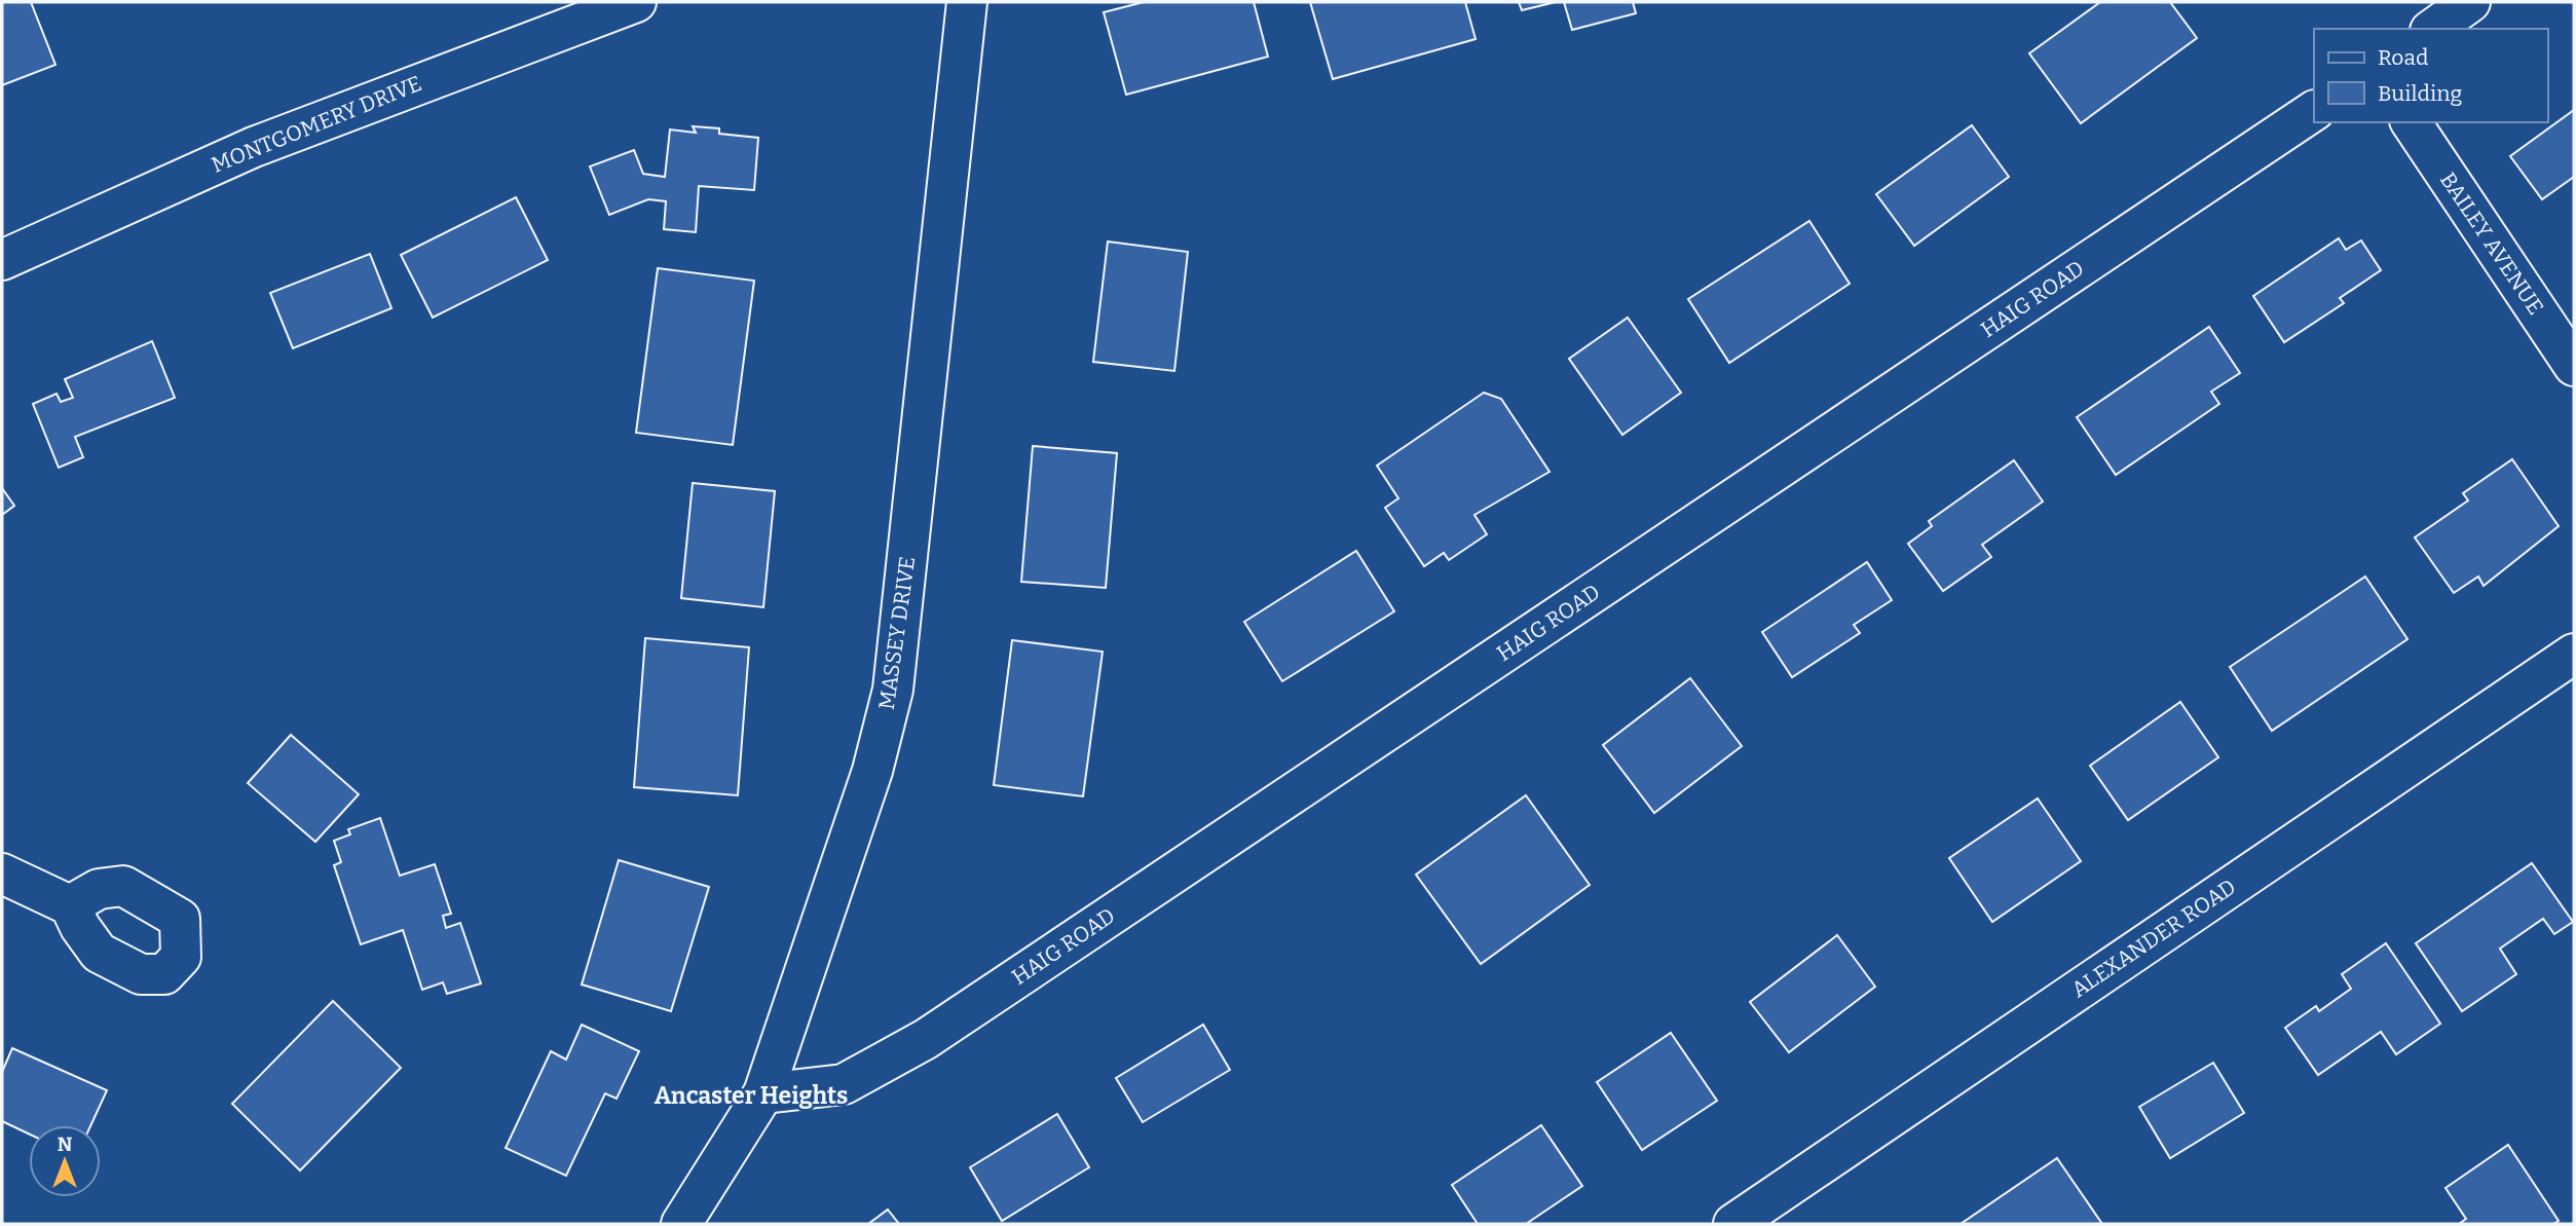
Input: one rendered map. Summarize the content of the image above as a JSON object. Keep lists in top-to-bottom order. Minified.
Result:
{"streets":{"street":["MONTGOMERY DRIVE","BAILEY AVENUE","HAIG ROAD","MASSEY DRIVE","ALEXANDER ROAD"]},"crossings":[["HAIG ROAD","MASSEY DRIVE"]],"districts":["Ancaster Heights"],"legend":["Road","Building"],"north":"top"}
